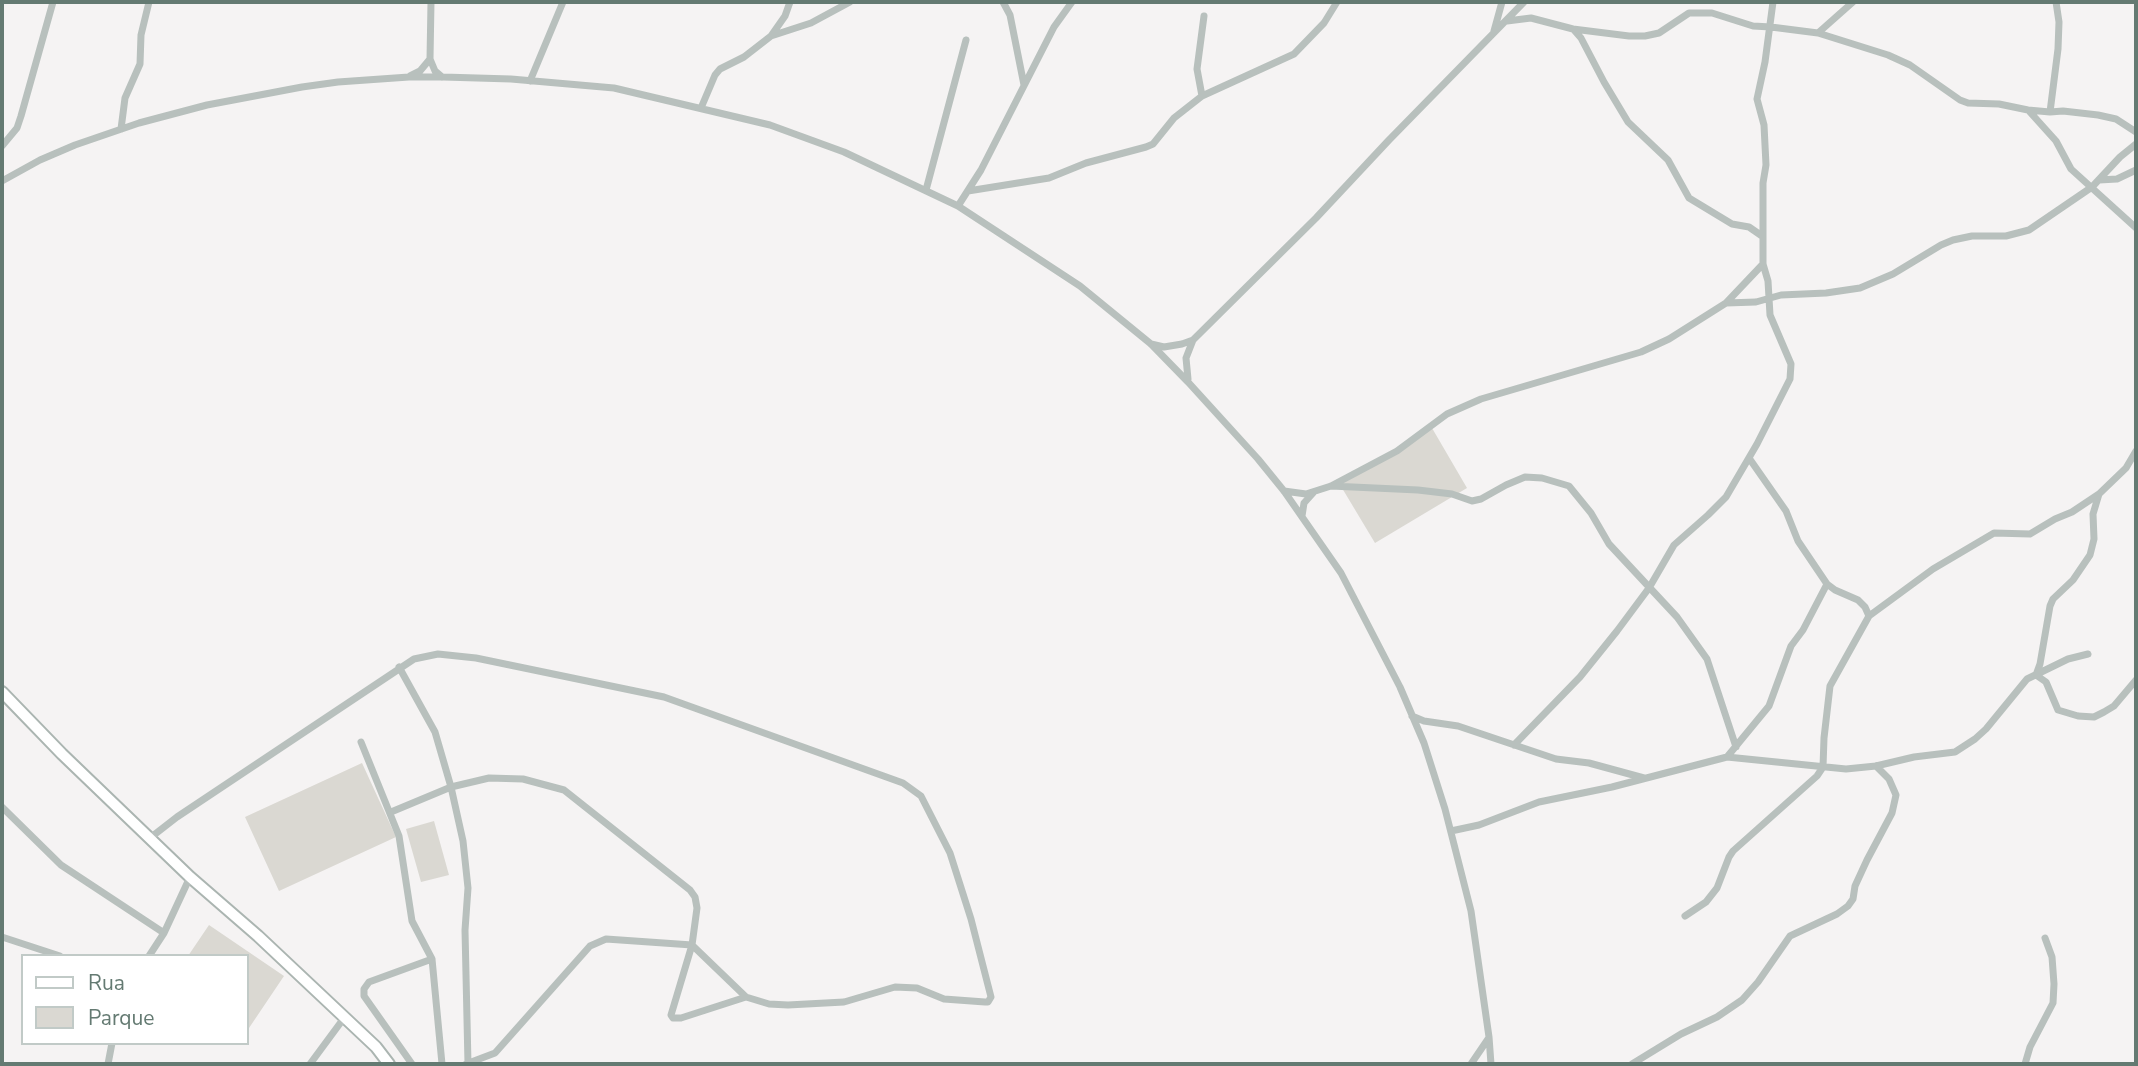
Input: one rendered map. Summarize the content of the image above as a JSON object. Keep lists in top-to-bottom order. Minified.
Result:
{"legend":["Rua","Parque"]}
